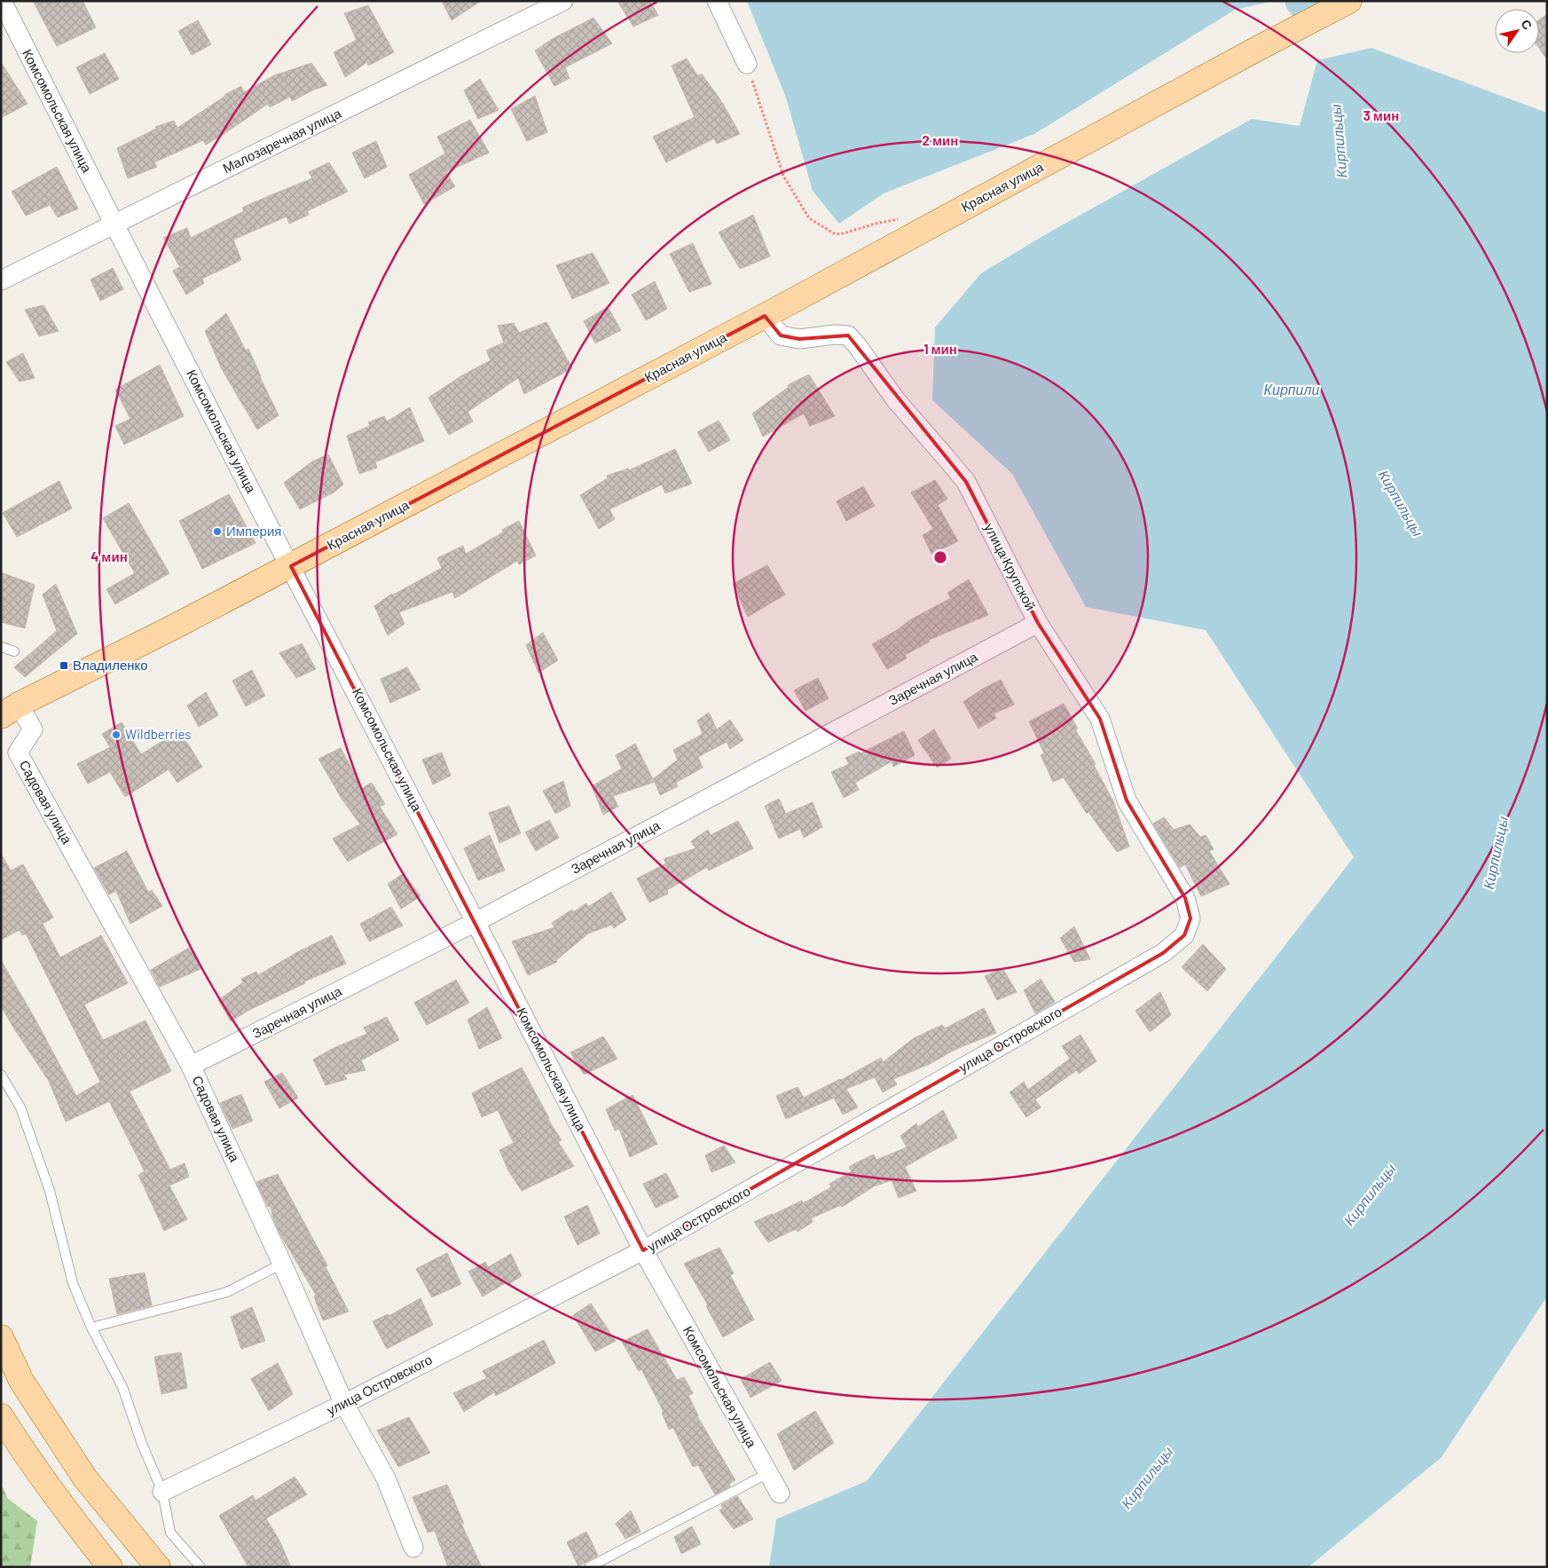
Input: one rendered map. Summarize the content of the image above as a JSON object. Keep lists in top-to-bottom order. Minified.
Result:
{"streets":{"main road":["Красная улица"],"street":["Комсомольская улица","Малозаречная улица","улица Крупской","Заречная улица","Садовая улица","улица Островского"]},"crossings":[["Комсомольская улица","Малозаречная улица"],["Комсомольская улица","Красная улица"],["Комсомольская улица","Заречная улица"],["Комсомольская улица","улица Островского"],["Красная улица","улица Крупской"],["Красная улица","Садовая улица"],["улица Крупской","Заречная улица"],["улица Крупской","улица Островского"],["Заречная улица","Садовая улица"],["Садовая улица","улица Островского"]],"water":["Кирпильцы","Кирпили"],"places":{"other":["Империя","Wildberries"],"transit":["Владиленко"]},"north":"top right","rings":["3 мин","2 мин","1 мин","4 мин"]}
